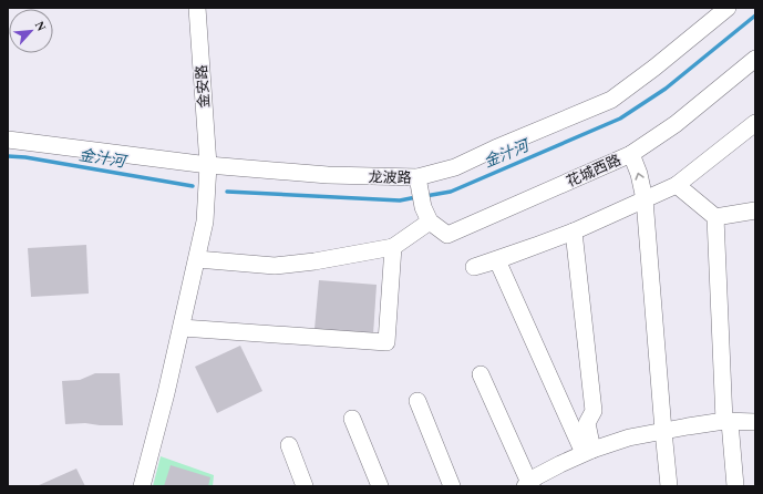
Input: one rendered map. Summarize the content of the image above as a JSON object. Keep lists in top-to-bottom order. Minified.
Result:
{"streets":{"street":["金安路","花城西路","龙波路"]},"crossings":[["金安路","龙波路"]],"water":["金汁河"],"north":"top right"}
